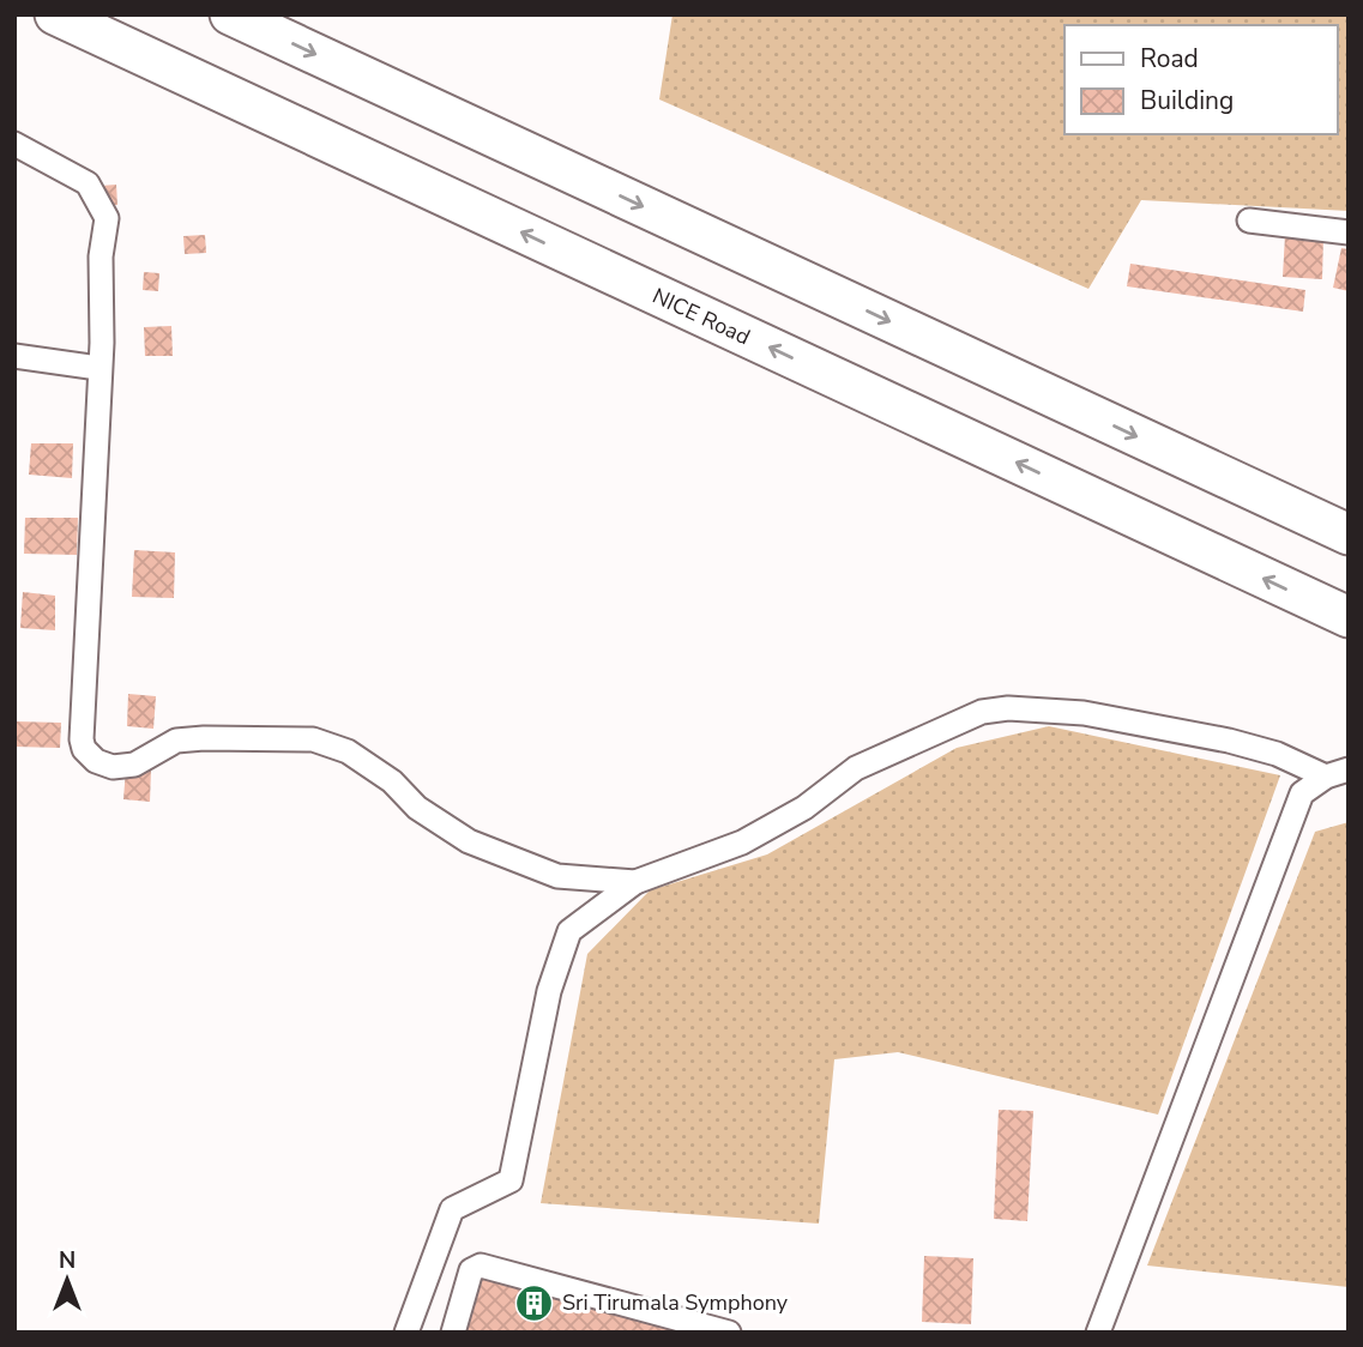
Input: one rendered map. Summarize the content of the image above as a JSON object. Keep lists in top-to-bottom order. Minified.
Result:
{"streets":{"highway":["NICE Road"]},"places":{"building":["Sri Tirumala Symphony"]},"legend":["Road","Building"],"north":"top"}
